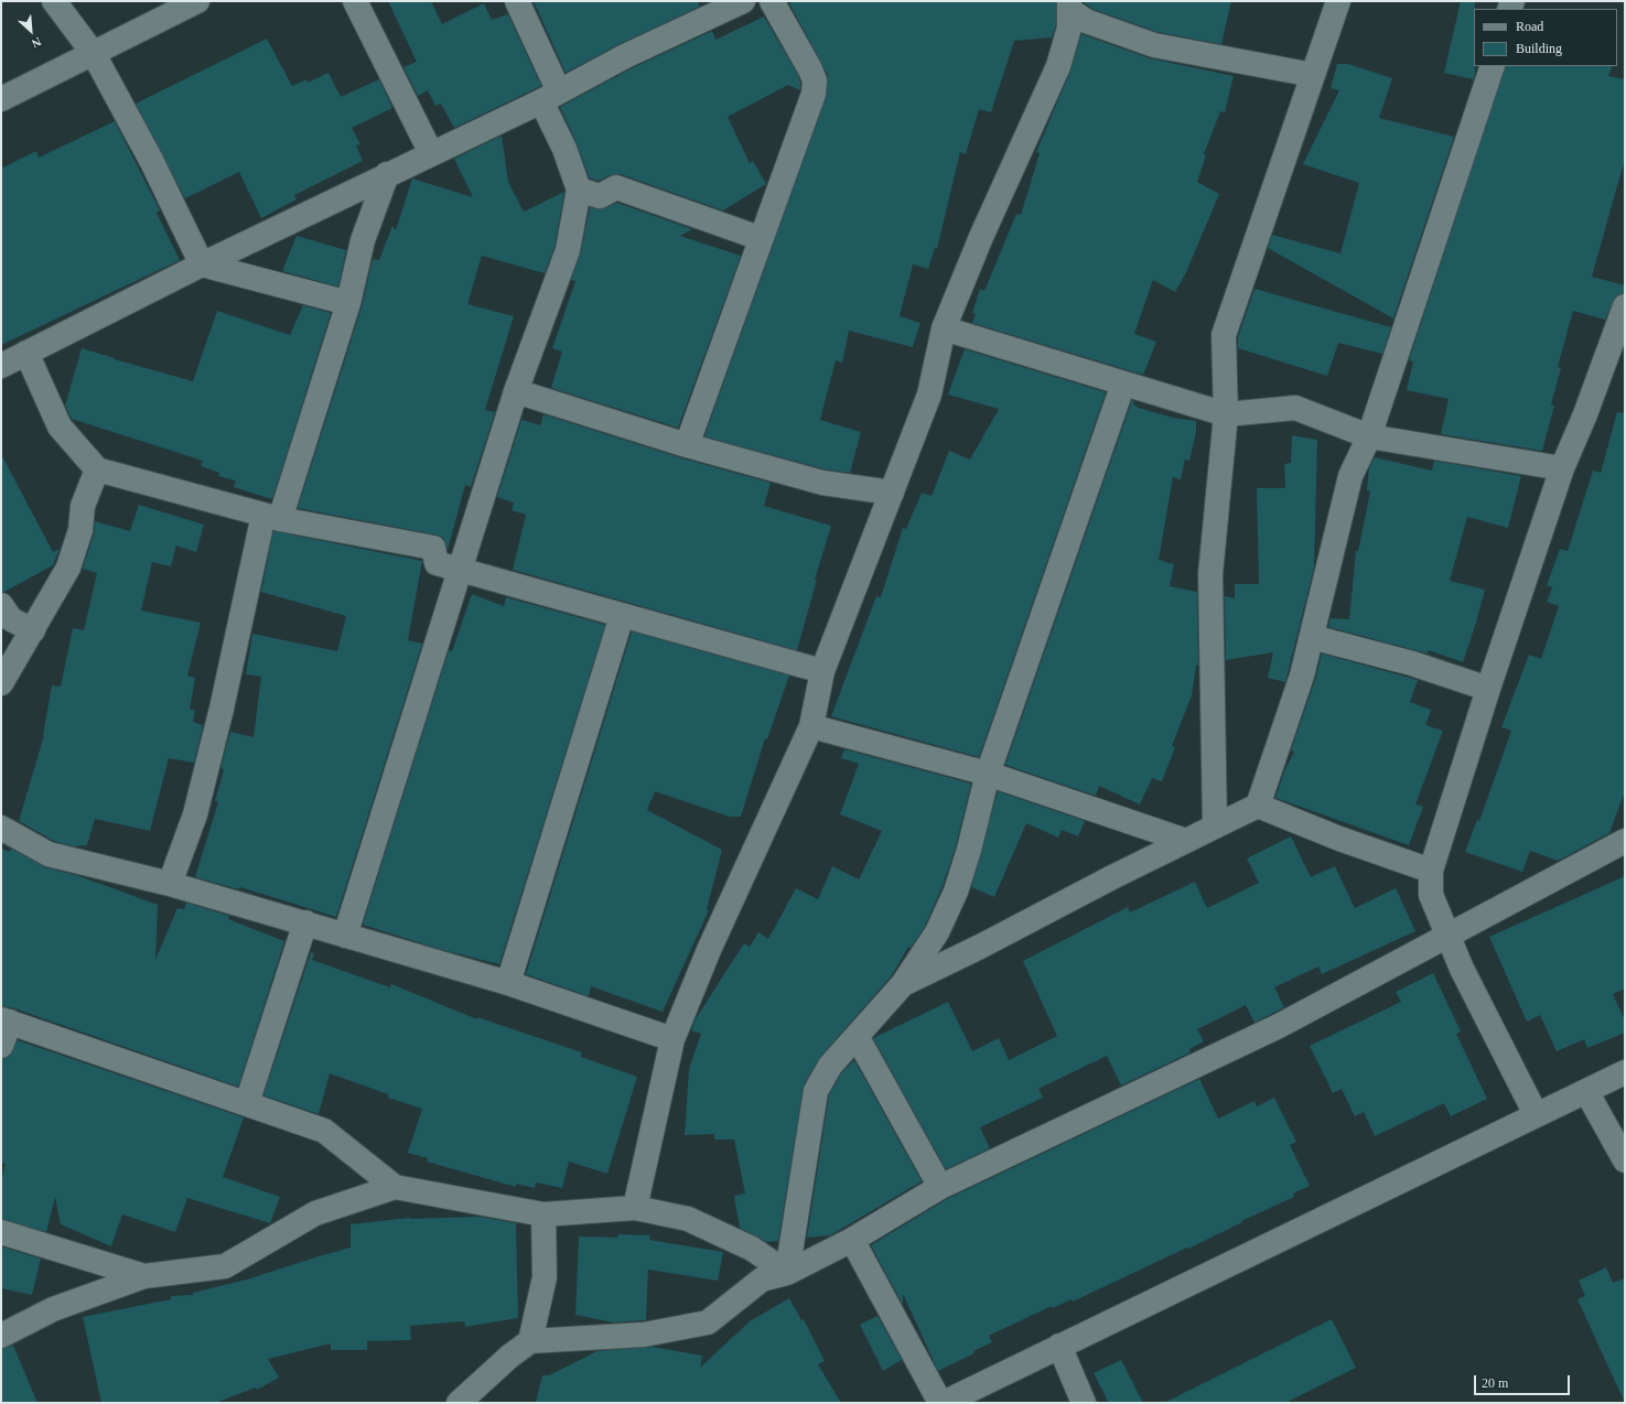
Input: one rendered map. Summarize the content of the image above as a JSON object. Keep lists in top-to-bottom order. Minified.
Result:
{"legend":["Road","Building"],"scale_bar":"20 m","north":"bottom right"}
